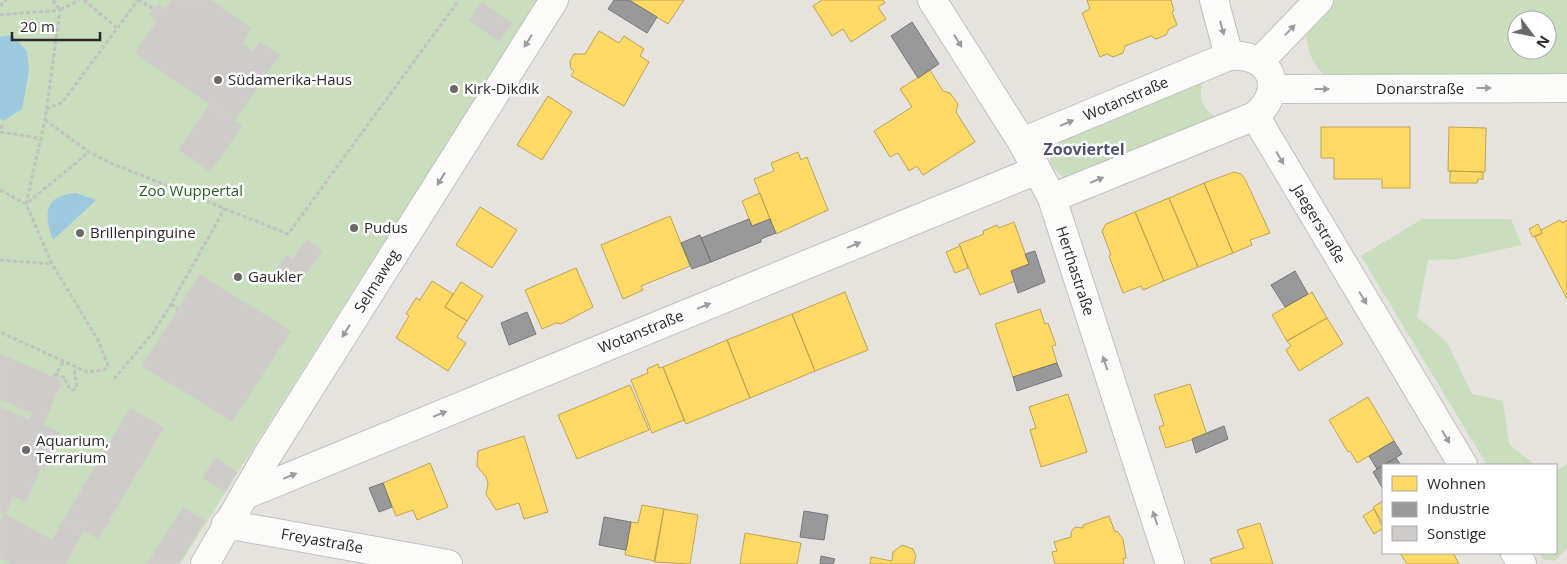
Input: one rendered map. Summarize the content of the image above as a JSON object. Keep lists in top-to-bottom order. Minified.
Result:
{"streets":{"street":["Donarstraße","Wotanstraße","Jaegerstraße","Herthastraße","Selmaweg","Freyastraße"]},"crossings":[["Wotanstraße","Herthastraße"],["Wotanstraße","Selmaweg"],["Selmaweg","Freyastraße"]],"one_way":["Donarstraße","Wotanstraße","Jaegerstraße","Selmaweg"],"districts":["Zooviertel"],"parks":["Zoo Wuppertal"],"places":["Südamerika-Haus","Kirk-Dikdik","Pudus","Brillenpinguine","Gaukler","Aquarium, Terrarium"],"legend":["Wohnen","Industrie","Sonstige"],"scale_bar":"20 m","north":"bottom right"}
